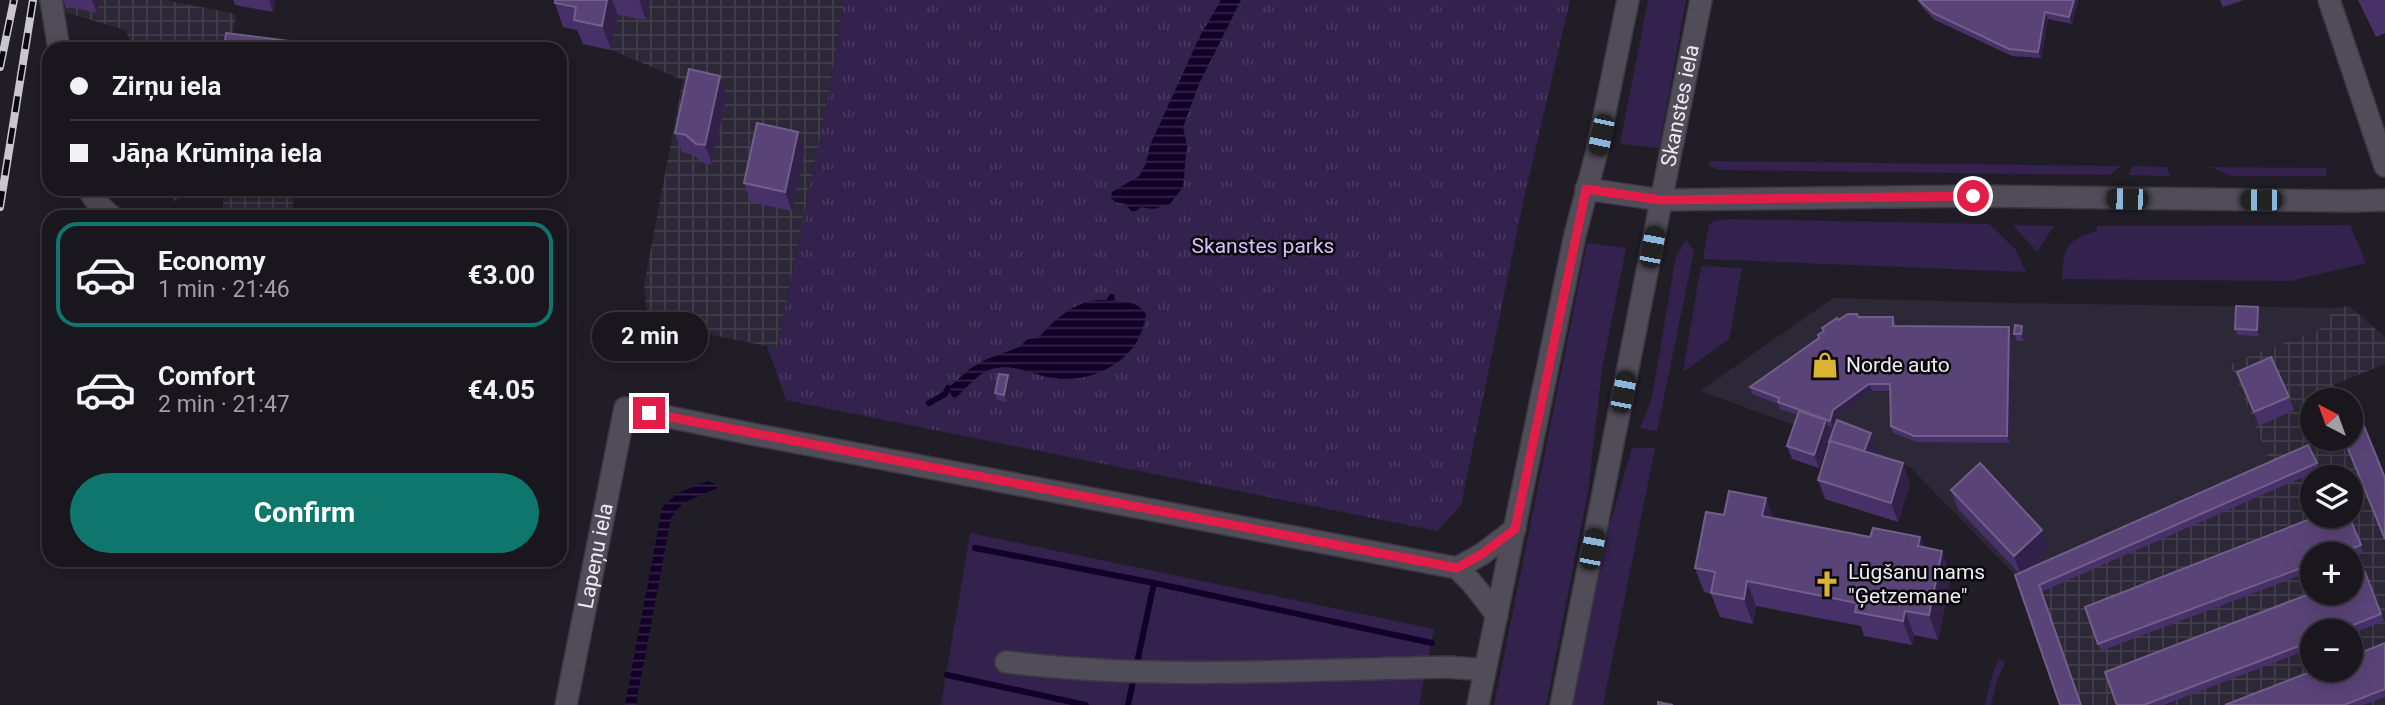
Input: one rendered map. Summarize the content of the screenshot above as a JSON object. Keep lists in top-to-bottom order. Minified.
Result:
{"streets":{"main road":["Skanstes iela","Lapeņu iela"]},"parks":["Skanstes parks"],"places":{"shop":["Norde auto"],"church":["Lūgšanu nams \"Ģetzemane\""]},"north":"top left","page":{"banner":["Zirņu iela","Jāņa Krūmiņa iela"],"list":[{"name":"Economy","note":"1 min · 21:46","value":"€3.00"},{"name":"Comfort","note":"2 min · 21:47","value":"€4.05"}],"bubble":"2 min","map_buttons":["+","−"],"buttons":"Confirm"}}
